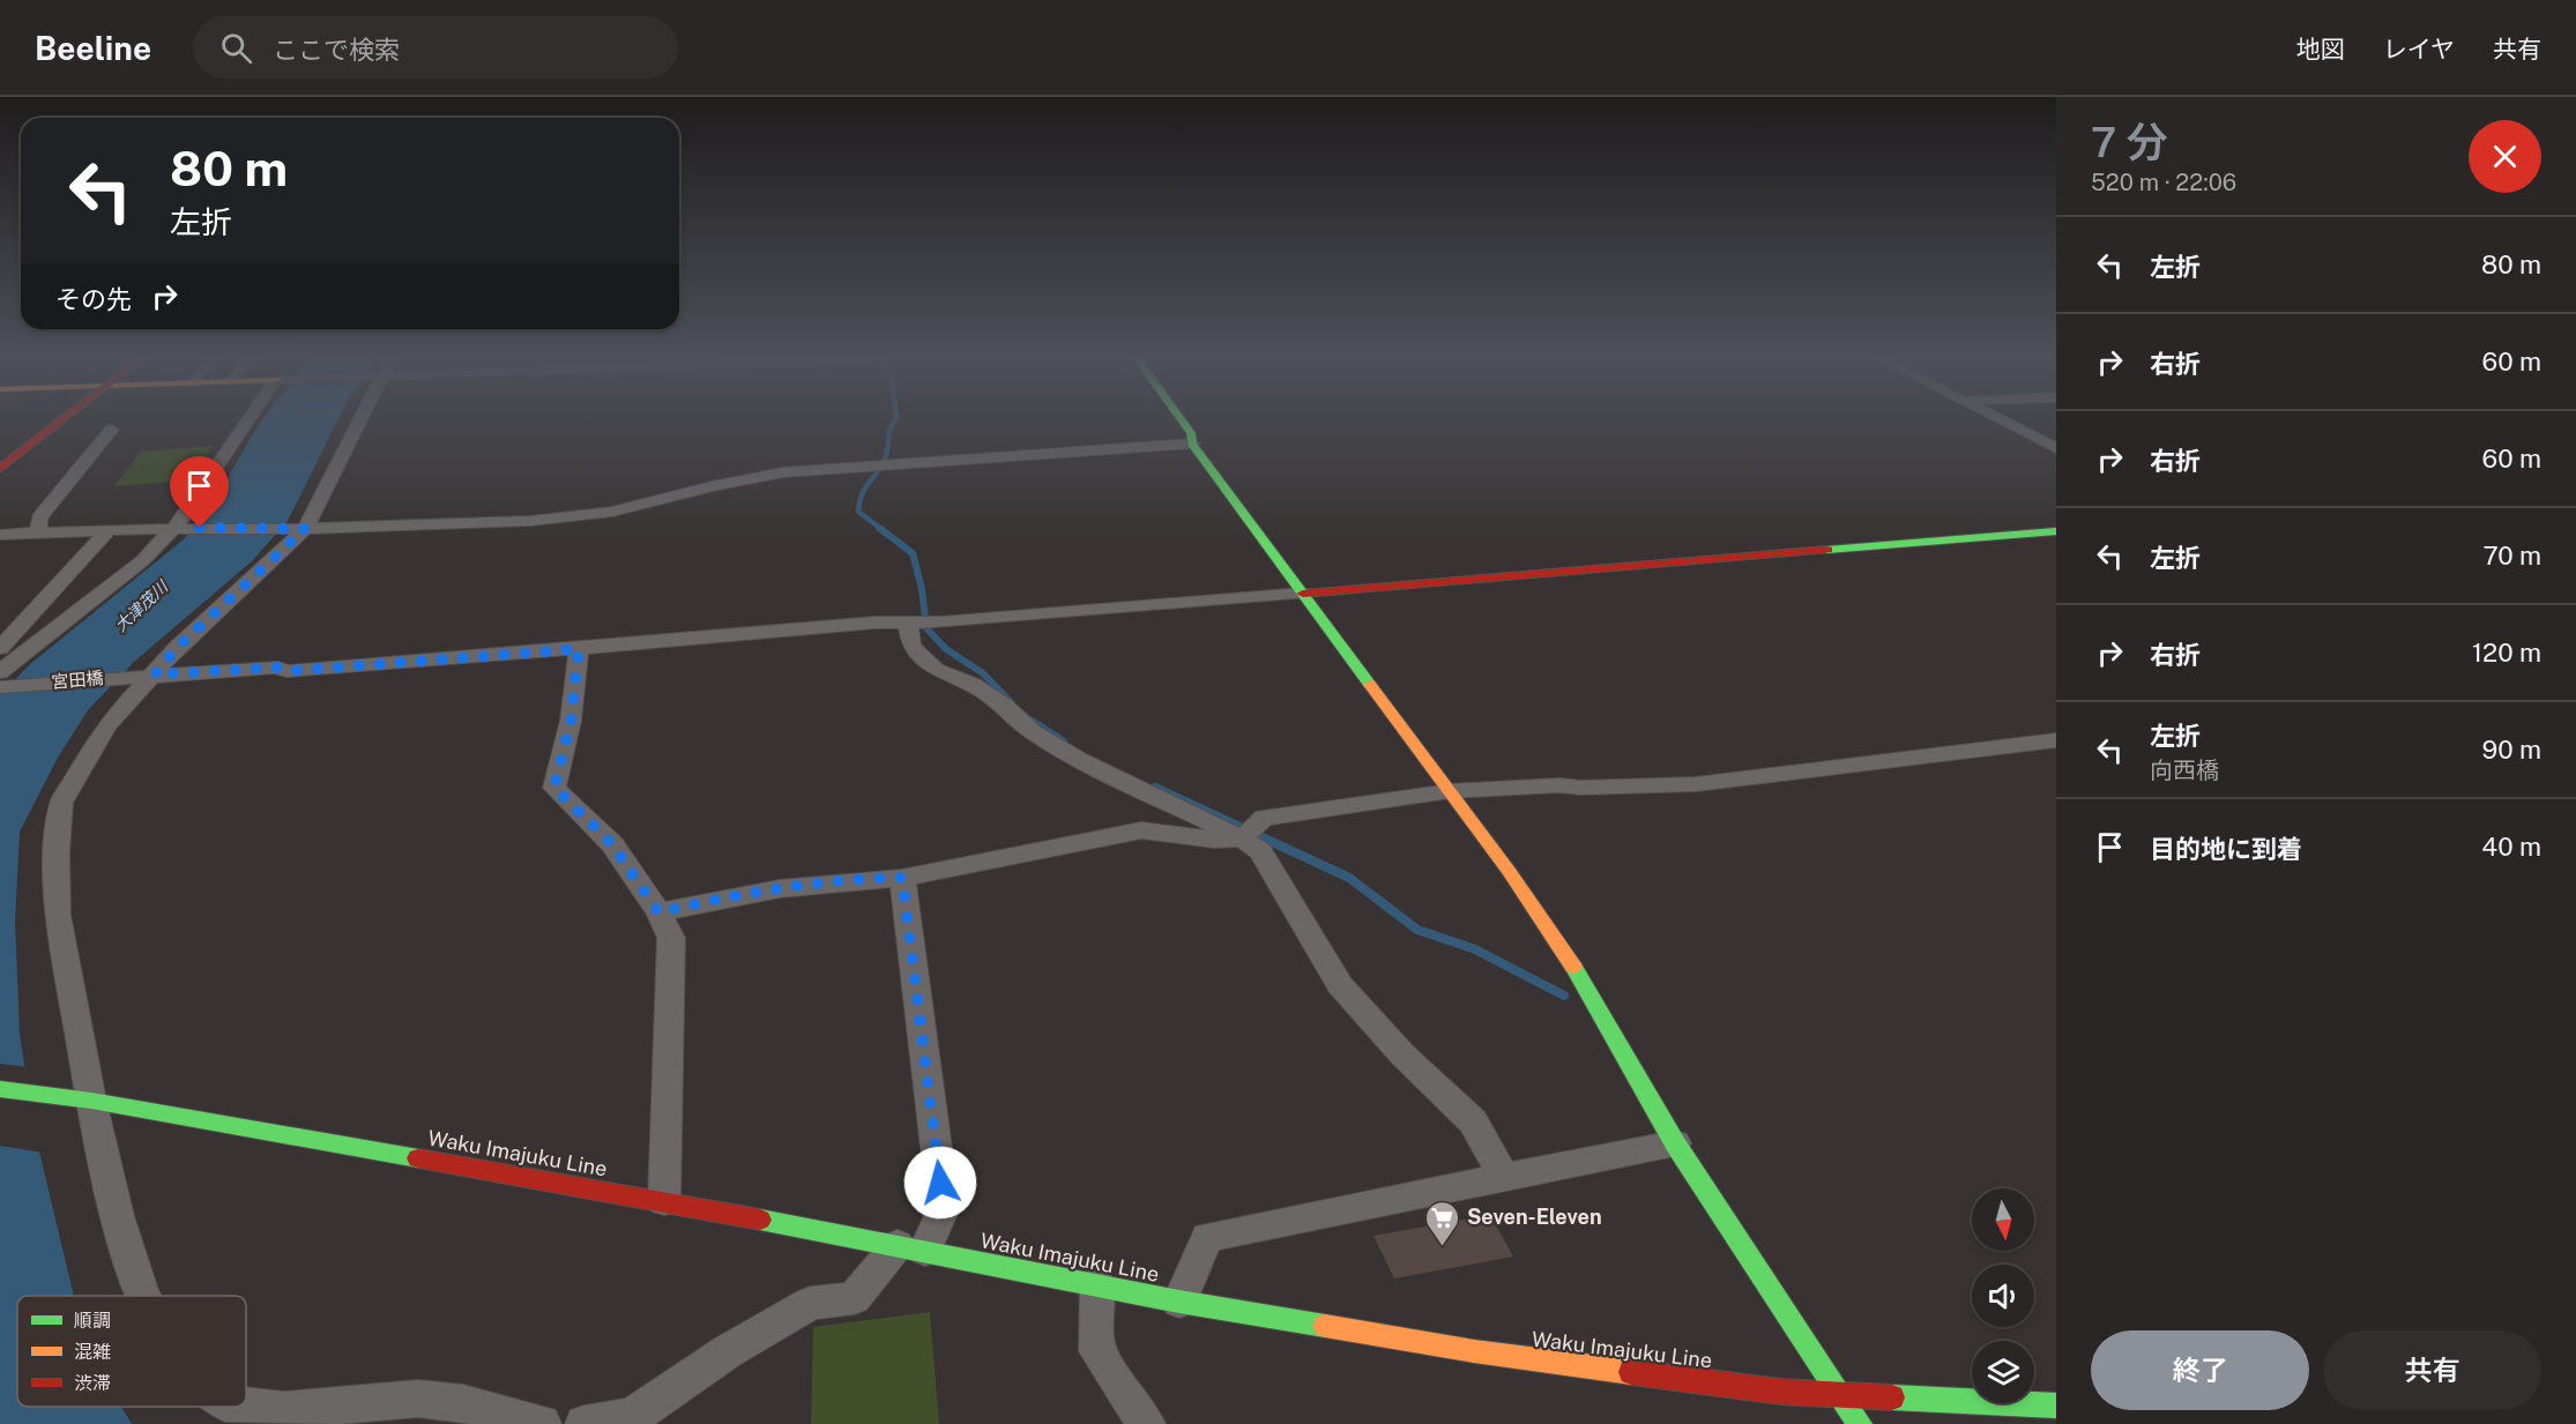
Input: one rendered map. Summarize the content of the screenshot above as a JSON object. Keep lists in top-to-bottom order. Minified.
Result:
{"streets":{"street":["宮田橋","Waku Imajuku Line"]},"water":["大津茂川"],"places":{"supermarket":["Seven-Eleven"]},"legend":["順調","混雑","渋滞"],"north":"bottom","page":{"header":"Beeline","search":"ここで検索","nav":["地図","レイヤ","共有"],"heading":["7 分","520 m · 22:06"],"turn":["80 m","左折"],"list":[{"name":"左折","value":"80 m"},{"name":"右折","value":"60 m"},{"name":"右折","value":"60 m"},{"name":"左折","value":"70 m"},{"name":"右折","value":"120 m"},{"name":"左折","note":"向西橋","value":"90 m"},{"name":"目的地に到着","value":"40 m"}],"then":"その先","buttons":["終了","共有"]}}
